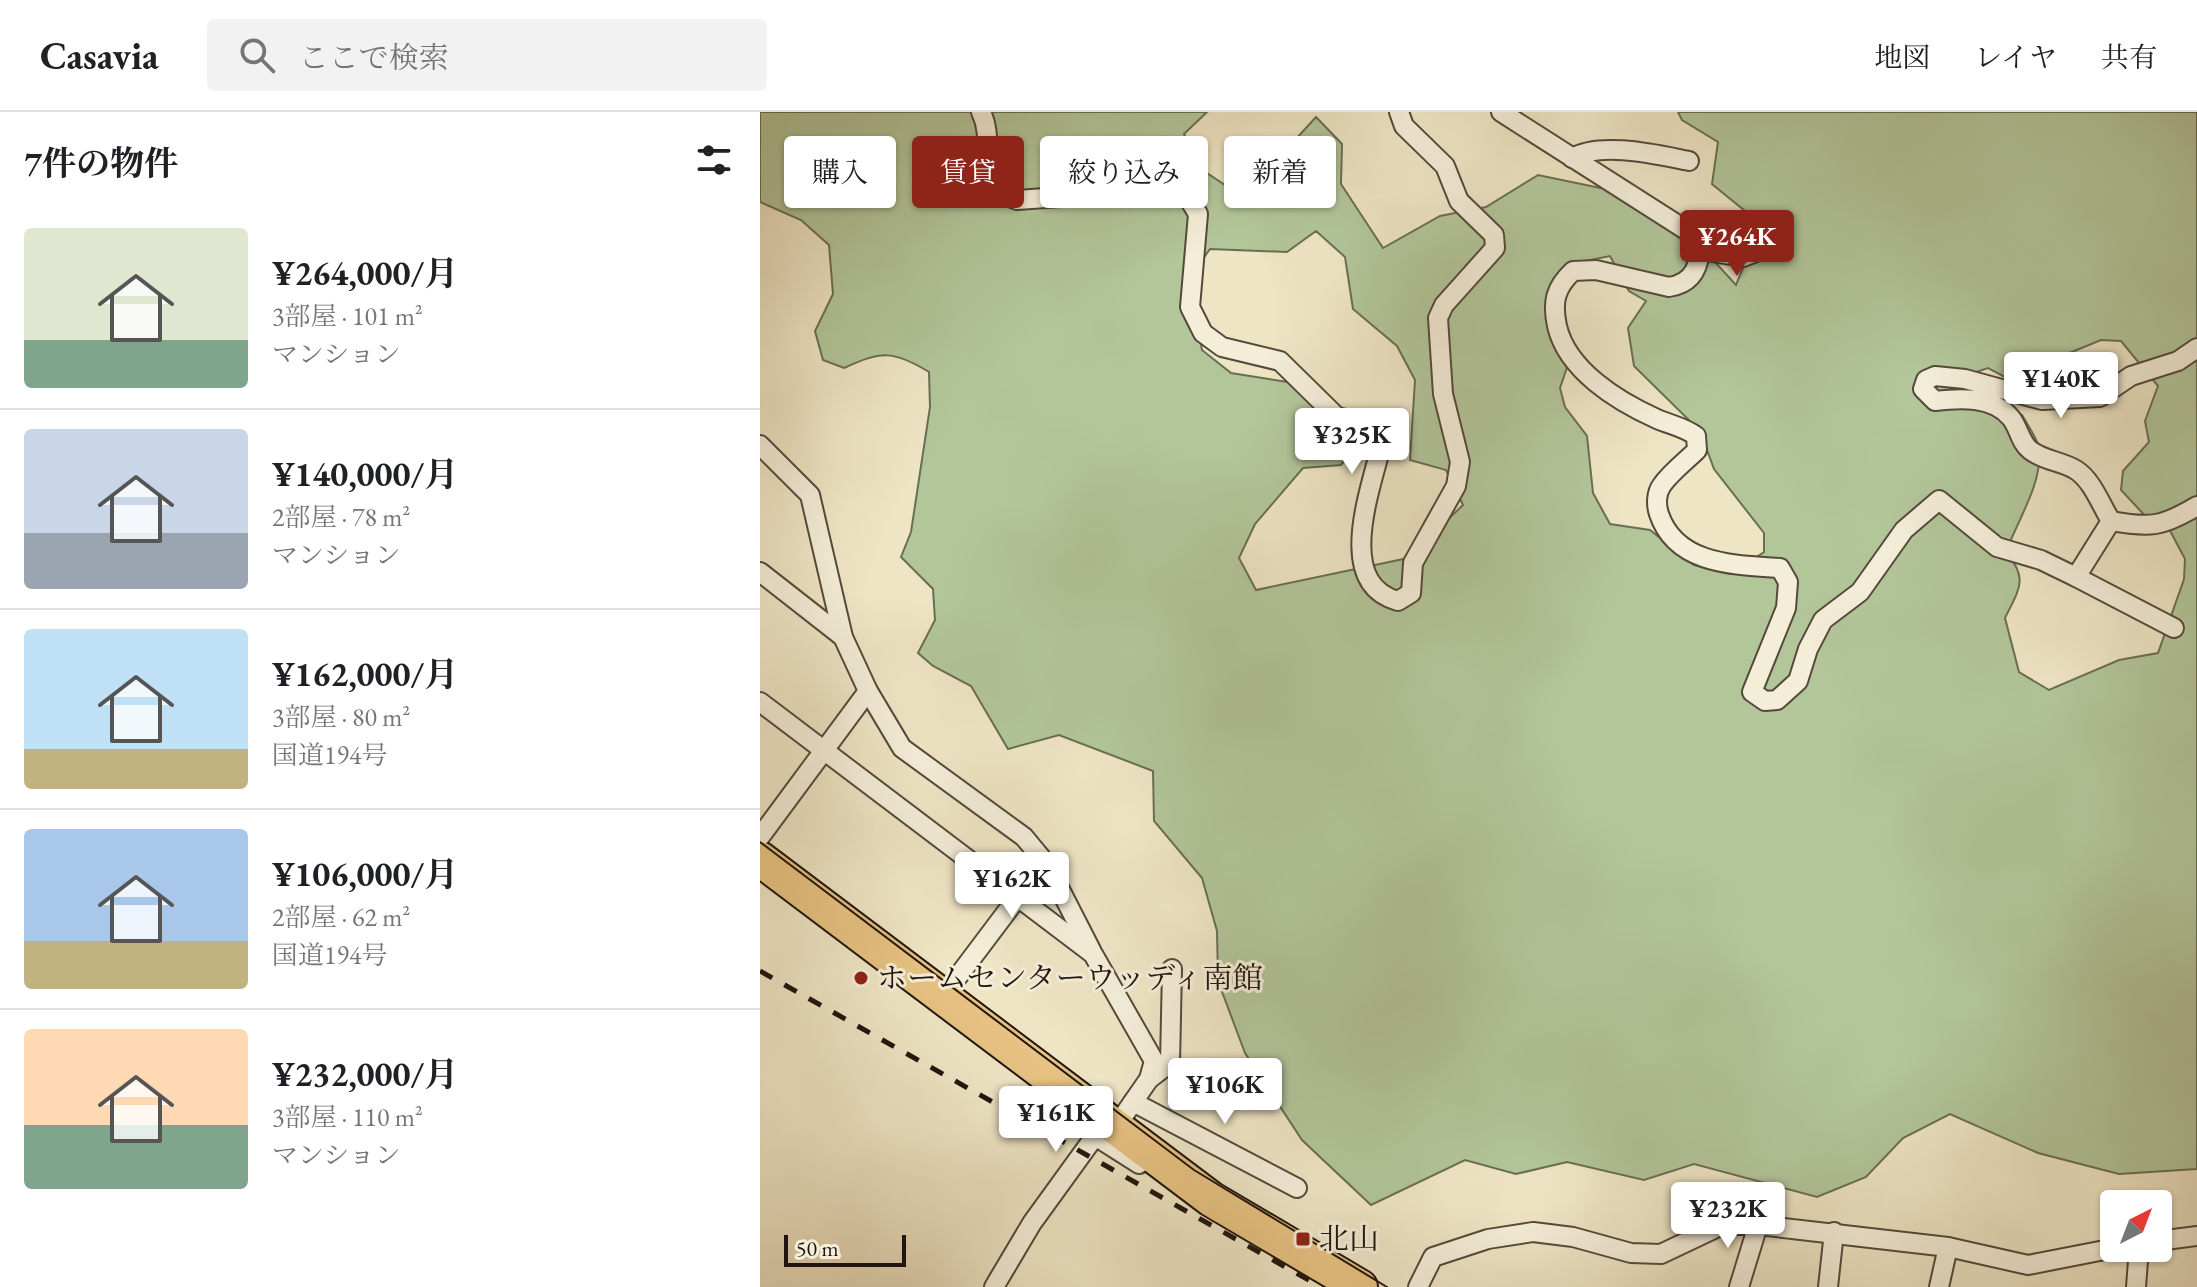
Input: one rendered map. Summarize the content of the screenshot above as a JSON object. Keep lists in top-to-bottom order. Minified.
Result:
{"places":{"other":["ホームセンターウッディ南館"],"transit":["北山"]},"scale_bar":"50 m","north":"top right","page":{"header":"Casavia","search":"ここで検索","nav":["地図","レイヤ","共有"],"heading":"7件の物件","chip":["購入","賃貸","絞り込み","新着"],"list":[{"name":"¥264,000/月","note":"3部屋 · 101 m² · マンション"},{"name":"¥140,000/月","note":"2部屋 · 78 m² · マンション"},{"name":"¥162,000/月","note":"3部屋 · 80 m² · 国道194号"},{"name":"¥106,000/月","note":"2部屋 · 62 m² · 国道194号"},{"name":"¥232,000/月","note":"3部屋 · 110 m² · マンション"}],"price":["¥264K","¥140K","¥325K","¥162K","¥106K","¥161K","¥232K"],"scale":"50 m"}}
